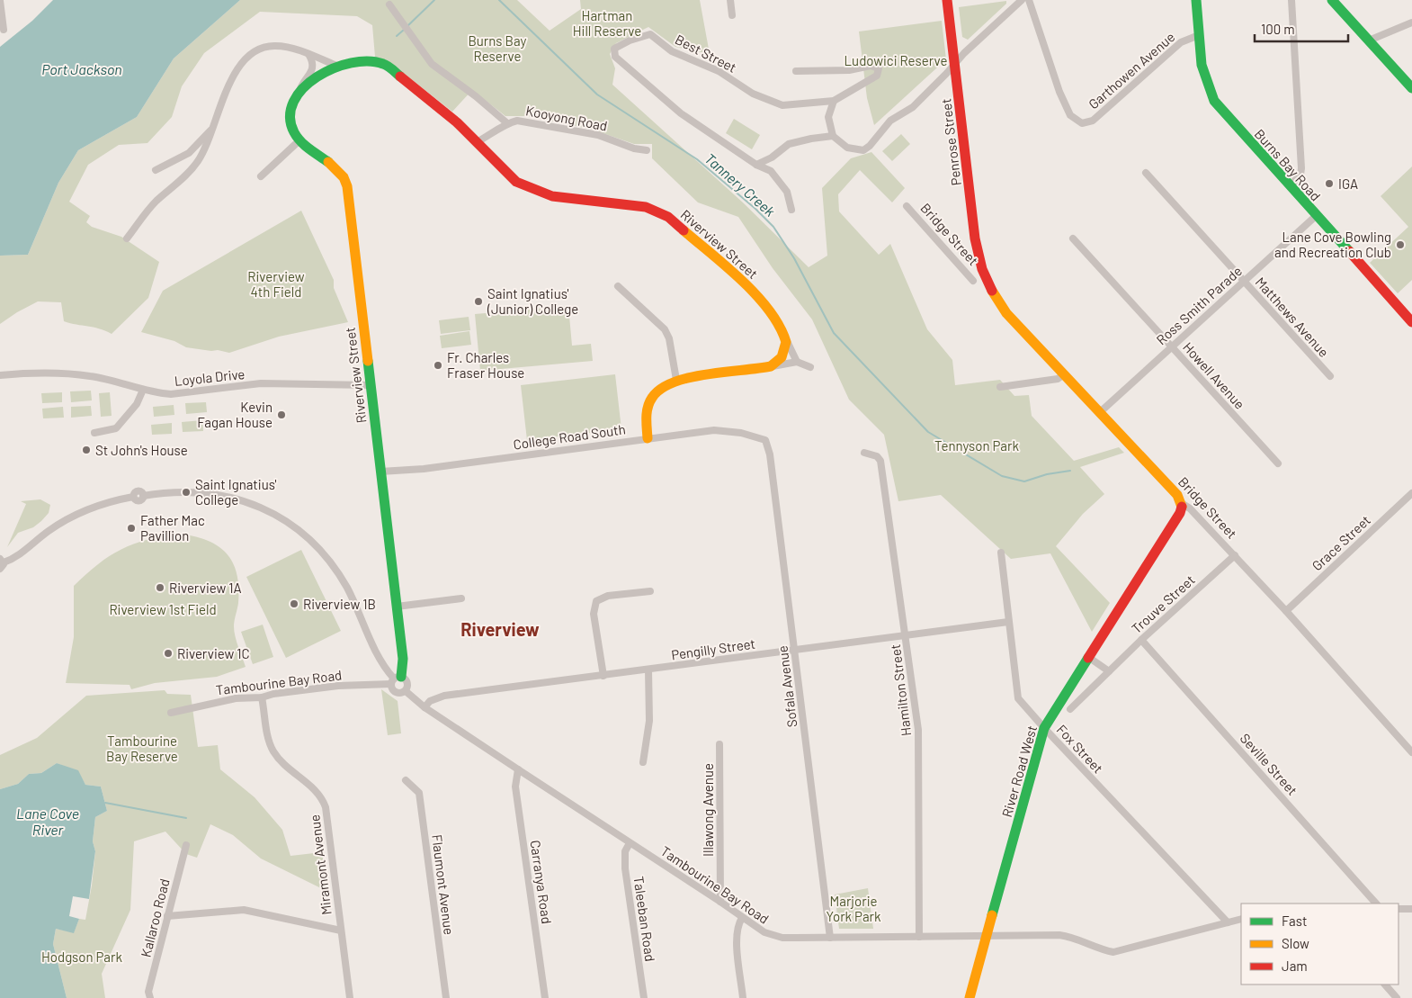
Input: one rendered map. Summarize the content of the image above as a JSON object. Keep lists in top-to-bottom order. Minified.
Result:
{"streets":{"street":["Best Street","Garthowen Avenue","Kooyong Road","Penrose Street","Burns Bay Road","Bridge Street","Riverview Street","Ross Smith Parade","Matthews Avenue","Howell Avenue","Loyola Drive","College Road South","Grace Street","Trouve Street","Pengilly Street","Tambourine Bay Road","Sofala Avenue","Hamilton Street","Fox Street","Seville Street","River Road West","Illawong Avenue","Miramont Avenue","Carranya Road","Flaumont Avenue","Kallaroo Road","Taleeban Road"]},"crossings":[["Garthowen Avenue","Burns Bay Road"],["Kooyong Road","Riverview Street"],["Penrose Street","Bridge Street"],["Burns Bay Road","Ross Smith Parade"],["Bridge Street","Ross Smith Parade"],["Bridge Street","Grace Street"],["Bridge Street","Trouve Street"],["Bridge Street","River Road West"],["Riverview Street","Loyola Drive"],["Riverview Street","College Road South"],["Riverview Street","Tambourine Bay Road"],["Ross Smith Parade","Matthews Avenue"],["Ross Smith Parade","Howell Avenue"],["College Road South","Sofala Avenue"],["Trouve Street","Seville Street"],["Pengilly Street","Tambourine Bay Road"],["Pengilly Street","Sofala Avenue"],["Pengilly Street","Hamilton Street"],["Pengilly Street","Fox Street"],["Tambourine Bay Road","Sofala Avenue"],["Tambourine Bay Road","Hamilton Street"],["Tambourine Bay Road","Fox Street"],["Tambourine Bay Road","River Road West"],["Tambourine Bay Road","Illawong Avenue"],["Tambourine Bay Road","Miramont Avenue"],["Tambourine Bay Road","Carranya Road"],["Tambourine Bay Road","Taleeban Road"],["Fox Street","River Road West"]],"districts":["Riverview"],"water":["Port Jackson","Tannery Creek","Lane Cove River"],"parks":["Hartman Hill Reserve","Burns Bay Reserve","Ludowici Reserve","Riverview 4th Field","Tennyson Park","Riverview 1st Field","Tambourine Bay Reserve","Marjorie York Park","Hodgson Park"],"places":["IGA","Lane Cove Bowling and Recreation Club","Saint Ignatius' (Junior) College","Fr. Charles Fraser House","Kevin Fagan House","St John's House","Saint Ignatius' College","Father Mac Pavillion","Riverview 1A","Riverview 1B","Riverview 1C"],"legend":["Fast","Slow","Jam"],"scale_bar":"100 m"}
